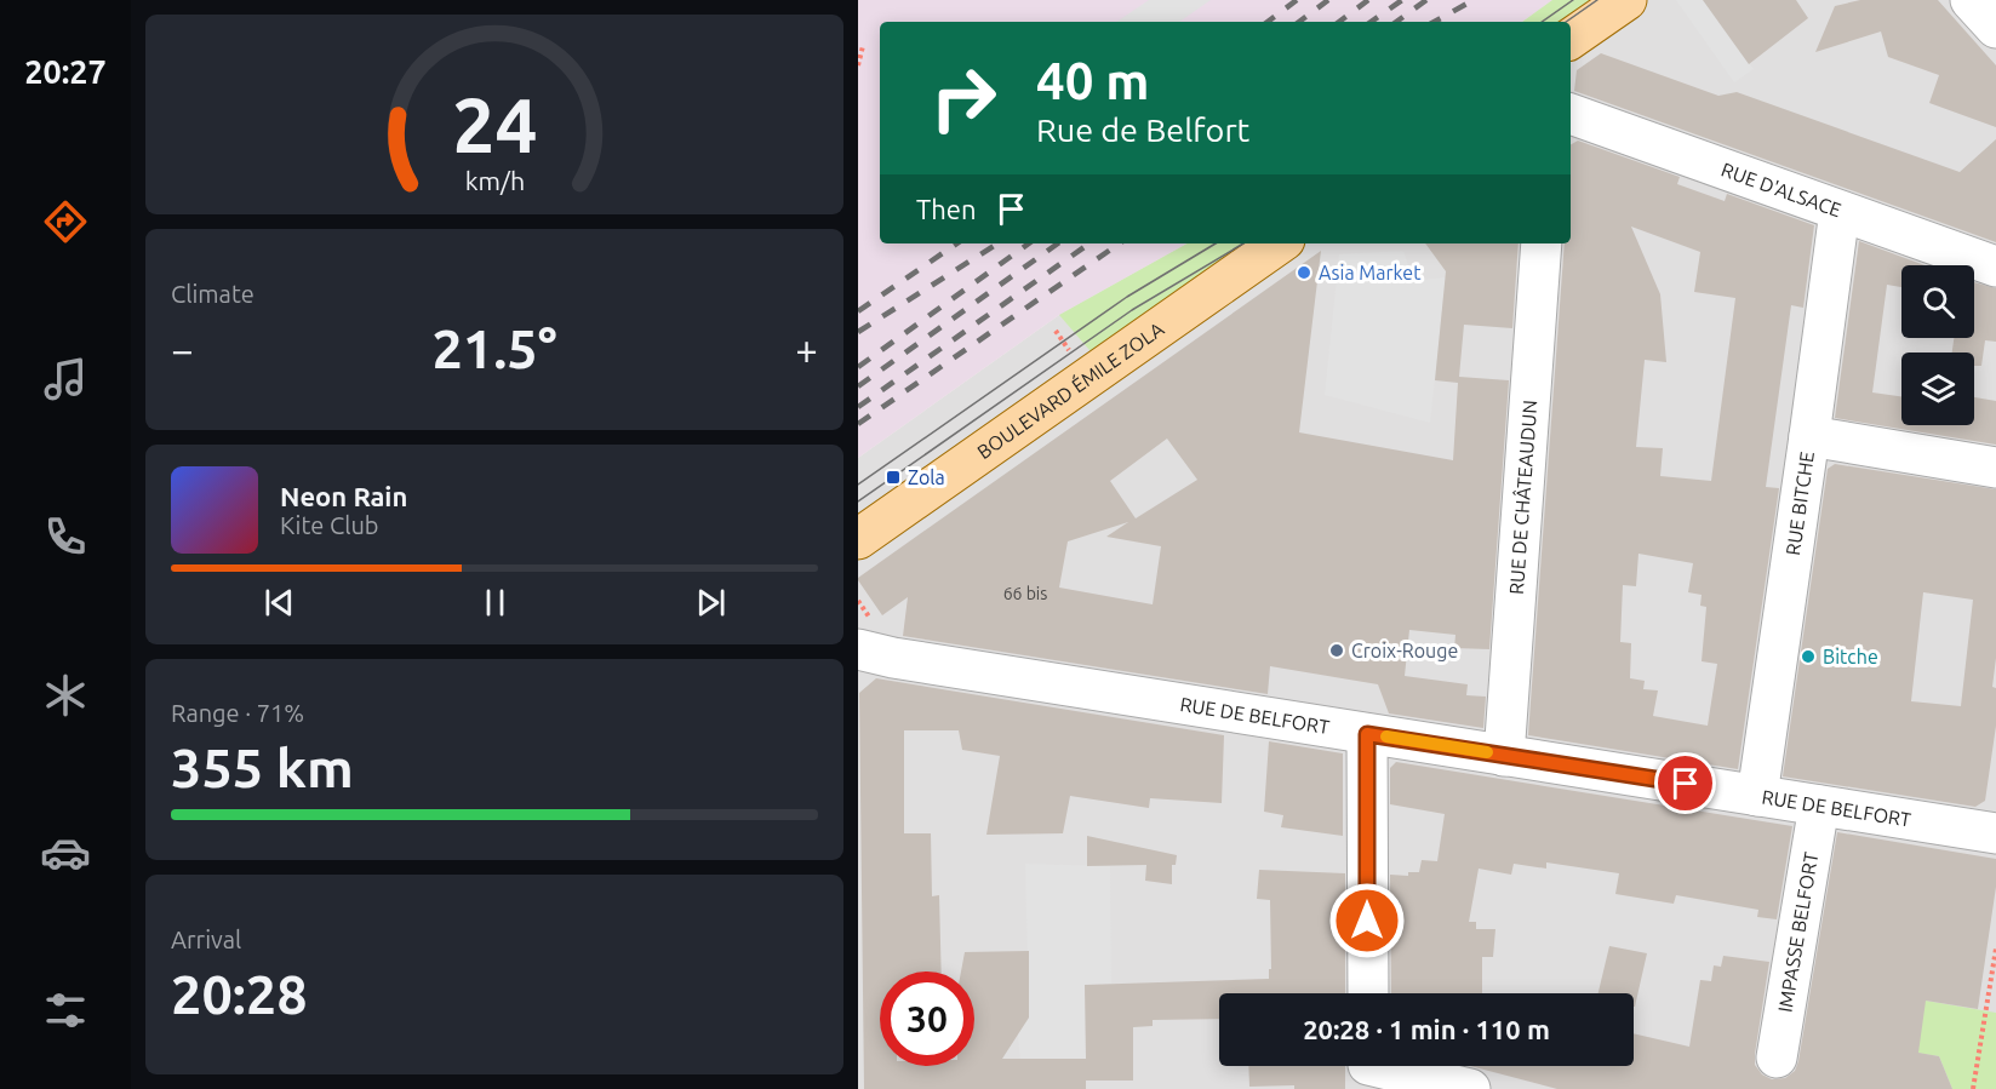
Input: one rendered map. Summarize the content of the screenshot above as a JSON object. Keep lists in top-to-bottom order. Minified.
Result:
{"streets":{"main road":["BOULEVARD ÉMILE ZOLA"],"street":["RUE D'ALSACE","RUE DE CHÂTEAUDUN","RUE BITCHE","RUE DE BELFORT","IMPASSE BELFORT"]},"crossings":[["RUE D'ALSACE","RUE BITCHE"],["RUE DE CHÂTEAUDUN","RUE DE BELFORT"],["RUE BITCHE","RUE DE BELFORT"],["RUE DE BELFORT","IMPASSE BELFORT"]],"places":{"other":["Asia Market","Croix-Rouge","Bitche"],"transit":["Zola"]},"house_numbers":["66 bis"],"page":{"tabs":"20:27","turn":["40 m","Rue de Belfort"],"then":"Then","tile":["Climate",["Range · 71%","355 km"],["Arrival","20:28"]],"heat":["−","21.5°","+"],"song":["Neon Rain","Kite Club"],"limit":"30","trip":"20:28 · 1 min · 110 m","gauge":["24","km/h"]}}
